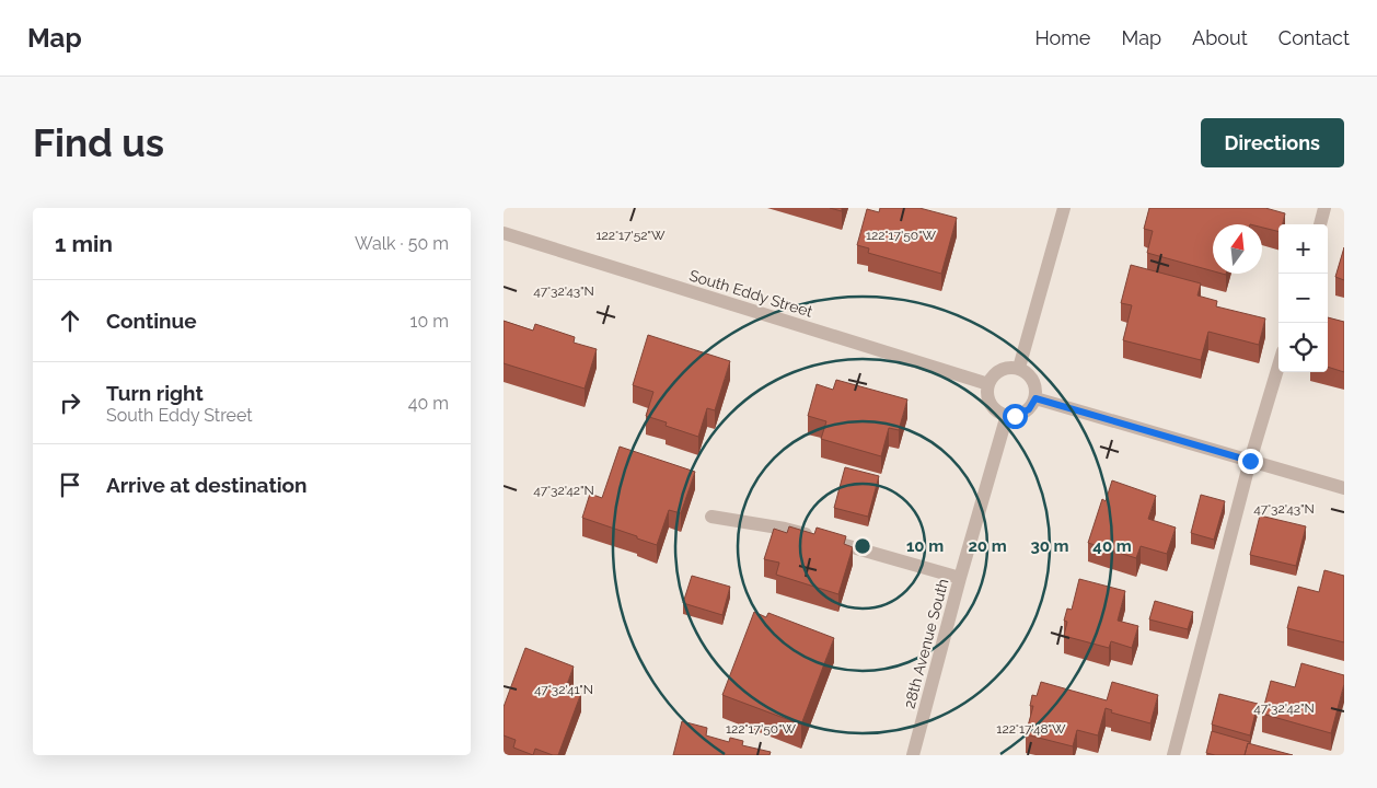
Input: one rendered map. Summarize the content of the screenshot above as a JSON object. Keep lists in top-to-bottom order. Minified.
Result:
{"streets":{"street":["South Eddy Street","28th Avenue South"]},"crossings":[["South Eddy Street","28th Avenue South"]],"north":"top","page":{"header":"Map","nav":["Home","Map","About","Contact"],"buttons":"Directions","title":"Find us","heading":["1 min","Walk · 50 m"],"map_buttons":["+","−"],"list":[["Continue","10 m"],["Turn right","South Eddy Street","40 m"],"Arrive at destination"]},"coordinates":["122°17'52\"W","122°17'50\"W","47°32'43\"N","47°32'42\"N","47°32'41\"N","122°17'48\"W"],"rings":["10 m","20 m","30 m","40 m"]}
